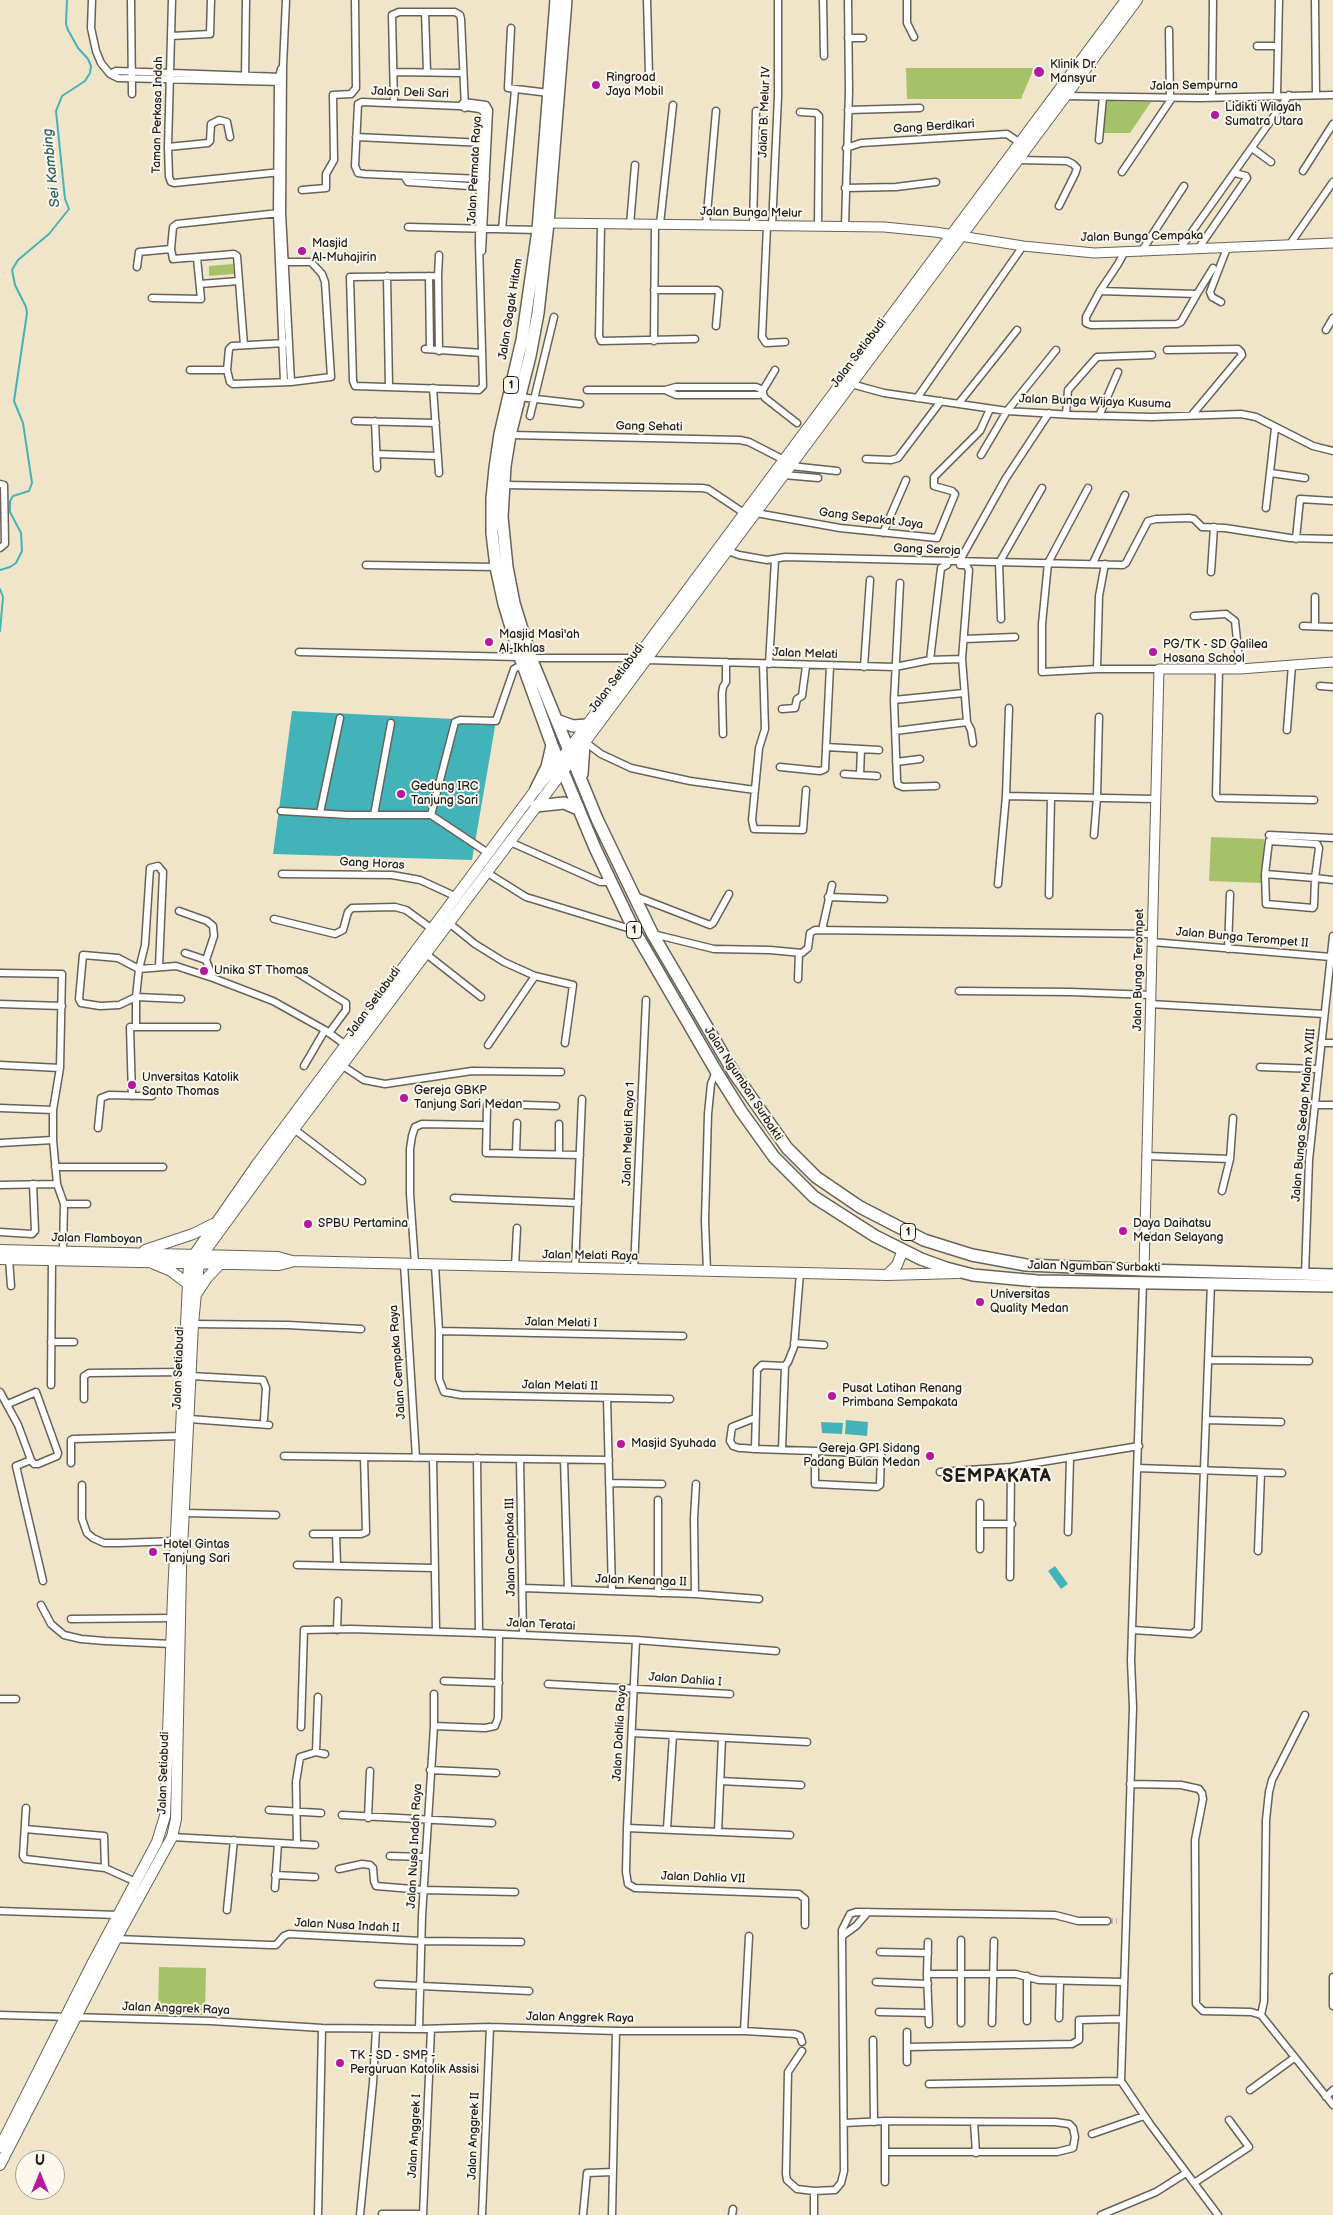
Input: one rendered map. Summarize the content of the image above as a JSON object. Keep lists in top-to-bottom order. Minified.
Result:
{"streets":{"highway":["Jalan Gagak Hitam","1","Jalan Ngumban Surbakti"],"main road":["Jalan Setiabudi","Jalan Flamboyan","Jalan Melati Raya"],"street":["Jalan Sempurna","Jalan Deli Sari","Jalan B. Melur IV","Taman Perkasa Indah","Gang Berdikari","Jalan Permata Raya","Jalan Bunga Melur","Jalan Bunga Cempaka","Jalan Bunga Wijaya Kusuma","Gang Sehati","Gang Sepakat Jaya","Gang Seroja","Jalan Melati","Gang Horas","Jalan Bunga Terompet II","Jalan Bunga Terompet","Jalan Bunga Sedap Malam XVIII","Jalan Melati Raya 1","Jalan Melati I","Jalan Cempaka Raya","Jalan Melati II","Jalan Cempaka III","Jalan Kenanga II","Jalan Teratai","Jalan Dahlia I","Jalan Dahlia Raya","Jalan Nusa Indah Raya","Jalan Dahlia VII","Jalan Nusa Indah II","Jalan Anggrek Raya","Jalan Anggrek I","Jalan Anggrek II"]},"crossings":[["Jalan Sempurna","Jalan Setiabudi"],["Jalan Deli Sari","Jalan Permata Raya"],["Jalan B. Melur IV","Jalan Bunga Melur"],["Gang Berdikari","Jalan Setiabudi"],["Jalan Bunga Melur","Jalan Bunga Cempaka"],["Jalan Bunga Melur","Jalan Gagak Hitam"],["Jalan Bunga Melur","Jalan Setiabudi"],["Jalan Bunga Cempaka","Jalan Setiabudi"],["Jalan Gagak Hitam","Jalan Setiabudi"],["Jalan Gagak Hitam","Gang Sehati"],["Jalan Gagak Hitam","Jalan Melati"],["Jalan Gagak Hitam","Jalan Ngumban Surbakti"],["Jalan Setiabudi","Jalan Bunga Wijaya Kusuma"],["Jalan Setiabudi","Gang Sehati"],["Jalan Setiabudi","Gang Sepakat Jaya"],["Jalan Setiabudi","Gang Seroja"],["Jalan Setiabudi","Jalan Melati"],["Jalan Setiabudi","Gang Horas"],["Jalan Setiabudi","Jalan Ngumban Surbakti"],["Jalan Setiabudi","Jalan Flamboyan"],["Jalan Setiabudi","Jalan Melati Raya"],["Jalan Setiabudi","Jalan Nusa Indah II"],["Jalan Setiabudi","Jalan Anggrek Raya"],["Jalan Bunga Wijaya Kusuma","Gang Sepakat Jaya"],["Jalan Bunga Terompet II","Jalan Bunga Terompet"],["Jalan Bunga Terompet II","Jalan Bunga Sedap Malam XVIII"],["Jalan Bunga Terompet","Jalan Ngumban Surbakti"],["Jalan Ngumban Surbakti","Jalan Bunga Sedap Malam XVIII"],["Jalan Ngumban Surbakti","Jalan Melati Raya"],["Jalan Melati Raya 1","Jalan Melati Raya"],["Jalan Flamboyan","Jalan Melati Raya"],["Jalan Melati Raya","Jalan Cempaka Raya"],["Jalan Melati I","Jalan Melati II"],["Jalan Cempaka III","Jalan Kenanga II"],["Jalan Cempaka III","Jalan Teratai"],["Jalan Teratai","Jalan Dahlia Raya"],["Jalan Dahlia I","Jalan Dahlia Raya"],["Jalan Dahlia Raya","Jalan Dahlia VII"],["Jalan Nusa Indah Raya","Jalan Nusa Indah II"],["Jalan Nusa Indah Raya","Jalan Anggrek Raya"],["Jalan Anggrek Raya","Jalan Anggrek I"],["Jalan Anggrek Raya","Jalan Anggrek II"]],"districts":["SEMPAKATA"],"water":["Sei Kambing"],"places":["Klinik Dr. Mansyur","Ringroad Jaya Mobil","Lidikti Wilayah Sumatra Utara","Masjid Al-Muhajirin","Masjid Masi'ah Al-Ikhlas","PG/TK - SD Galilea Hosana School","Gedung IRC Tanjung Sari","Unika ST Thomas","Unversitas Katolik Santo Thomas","Gereja GBKP Tanjung Sari Medan","SPBU Pertamina","Daya Daihatsu Medan Selayang","Universitas Quality Medan","Pusat Latihan Renang Primbana Sempakata","Masjid Syuhada","Gereja GPI Sidang Padang Bulan Medan","Hotel Gintas Tanjung Sari","TK - SD - SMP - Perguruan Katolik Assisi"],"north":"top"}
